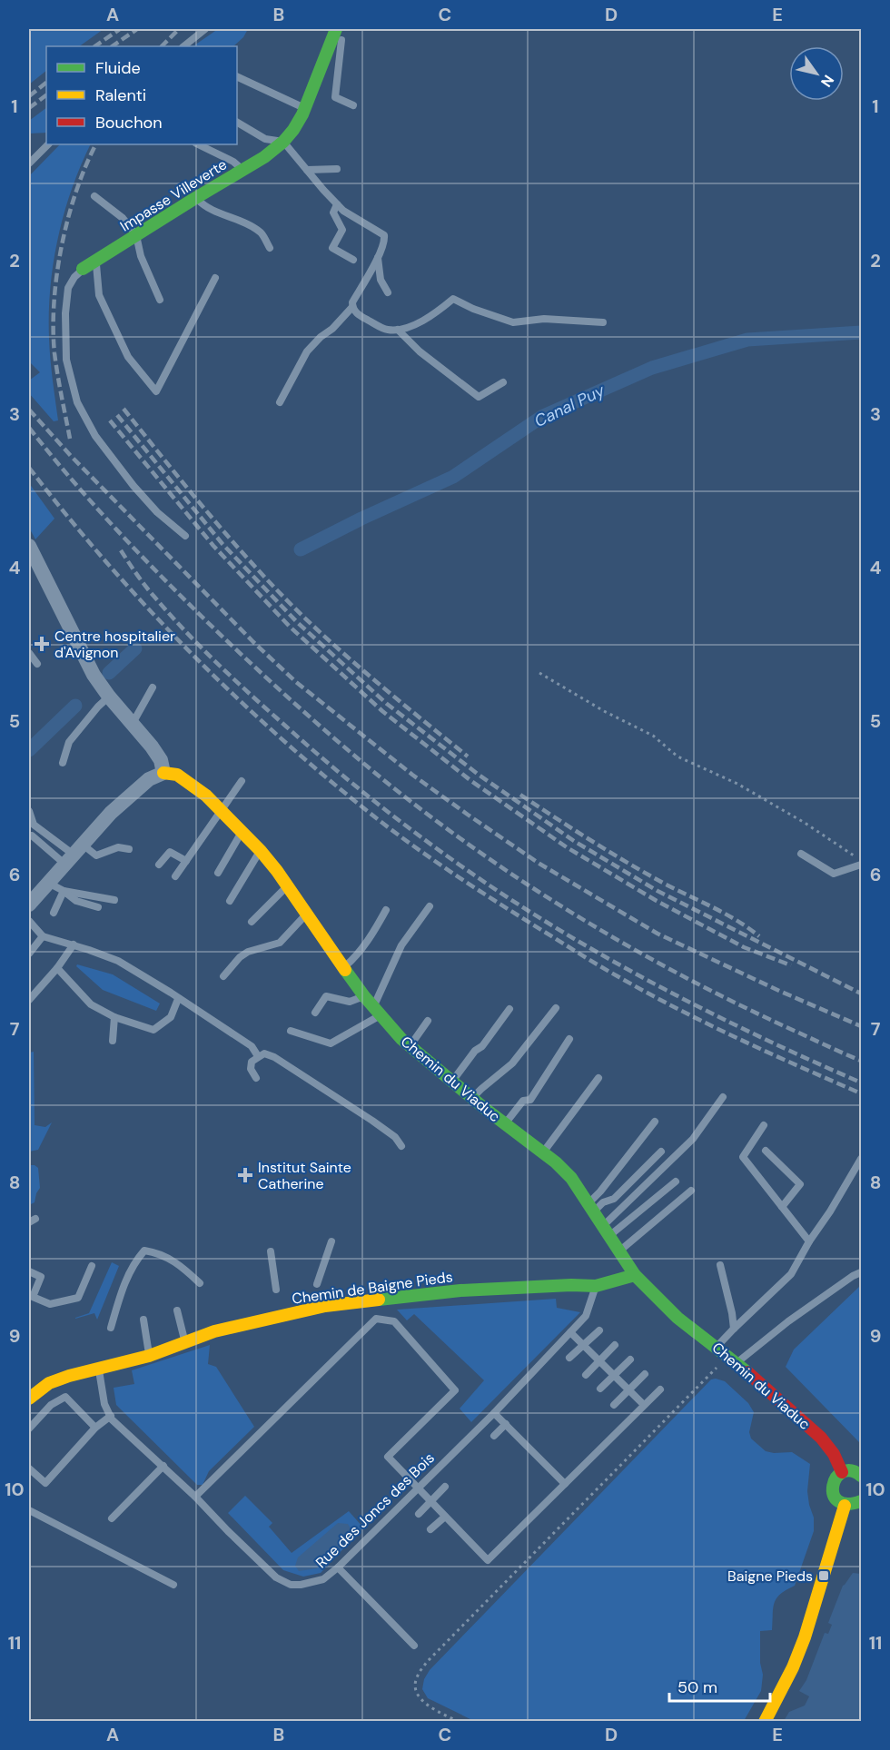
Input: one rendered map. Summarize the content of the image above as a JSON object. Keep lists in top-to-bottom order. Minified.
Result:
{"streets":{"street":["Impasse Villeverte","Chemin du Viaduc","Chemin de Baigne Pieds"],"lane":["Rue des Joncs des Bois"]},"crossings":[["Chemin du Viaduc","Chemin de Baigne Pieds"],["Chemin de Baigne Pieds","Rue des Joncs des Bois"]],"water":["Canal Puy"],"places":{"health":["Centre hospitalier d'Avignon","Institut Sainte Catherine"],"transit":["Baigne Pieds"]},"legend":["Fluide","Ralenti","Bouchon"],"scale_bar":"50 m","north":"bottom right","grid":{"columns":["A","B","C","D","E"],"rows":["1","2","3","4","5","6","7","8","9","10","11"]}}
